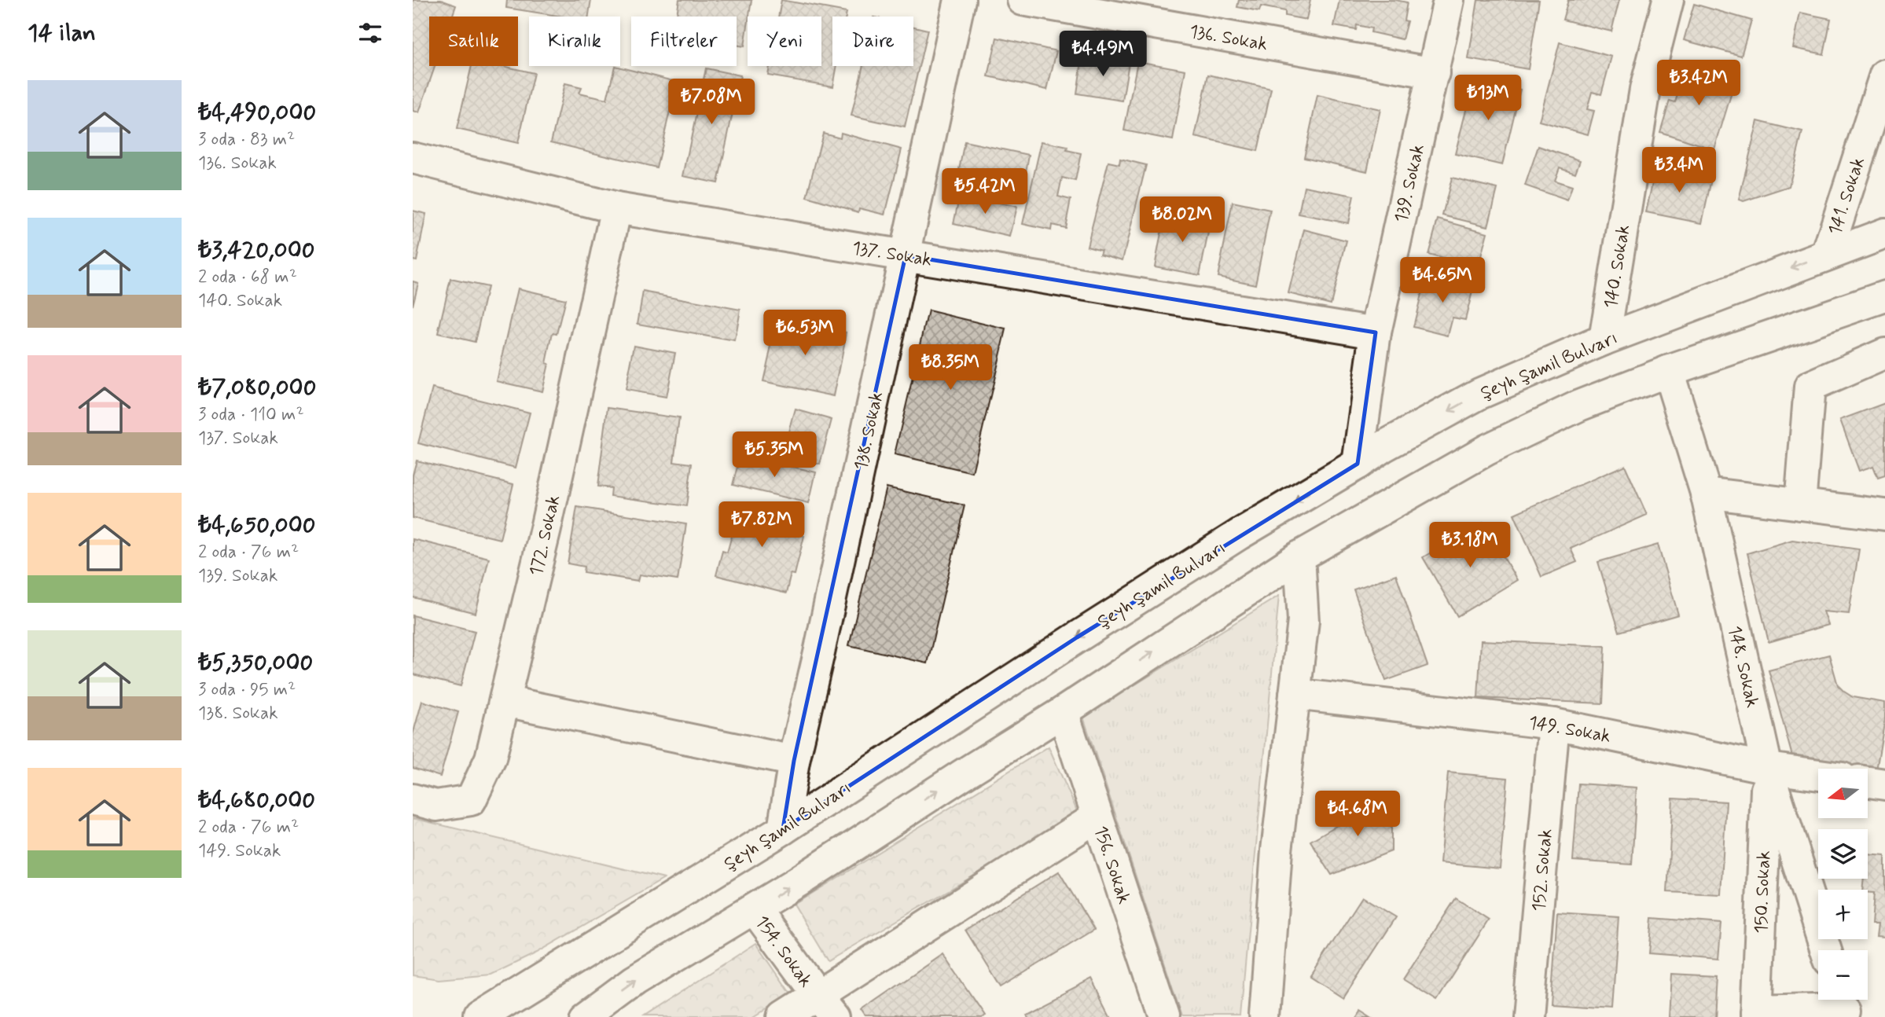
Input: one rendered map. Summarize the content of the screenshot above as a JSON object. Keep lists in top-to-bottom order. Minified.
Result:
{"streets":{"street":["136. Sokak","139. Sokak","141. Sokak","137. Sokak","140. Sokak","Şeyh Şamil Bulvarı","138. Sokak","172. Sokak","148. Sokak","149. Sokak","156. Sokak","152. Sokak","150. Sokak","154. Sokak"]},"crossings":[["136. Sokak","139. Sokak"],["139. Sokak","137. Sokak"],["139. Sokak","Şeyh Şamil Bulvarı"],["141. Sokak","Şeyh Şamil Bulvarı"],["137. Sokak","138. Sokak"],["137. Sokak","172. Sokak"],["140. Sokak","Şeyh Şamil Bulvarı"],["Şeyh Şamil Bulvarı","138. Sokak"],["148. Sokak","149. Sokak"],["148. Sokak","150. Sokak"],["149. Sokak","152. Sokak"],["149. Sokak","150. Sokak"]],"north":"left","page":{"heading":"14 ilan","chip":["Satılık","Kiralık","Filtreler","Yeni","Daire"],"price":["₺4.49M","₺3.42M","₺13M","₺7.08M","₺3.4M","₺5.42M","₺8.02M","₺4.65M","₺6.53M","₺8.35M","₺5.35M","₺7.82M","₺3.18M","₺4.68M"],"list":[{"name":"₺4,490,000","note":"3 oda · 83 m² · 136. Sokak"},{"name":"₺3,420,000","note":"2 oda · 68 m² · 140. Sokak"},{"name":"₺7,080,000","note":"3 oda · 110 m² · 137. Sokak"},{"name":"₺4,650,000","note":"2 oda · 76 m² · 139. Sokak"},{"name":"₺5,350,000","note":"3 oda · 95 m² · 138. Sokak"},{"name":"₺4,680,000","note":"2 oda · 76 m² · 149. Sokak"}],"map_buttons":["+","−"]}}
